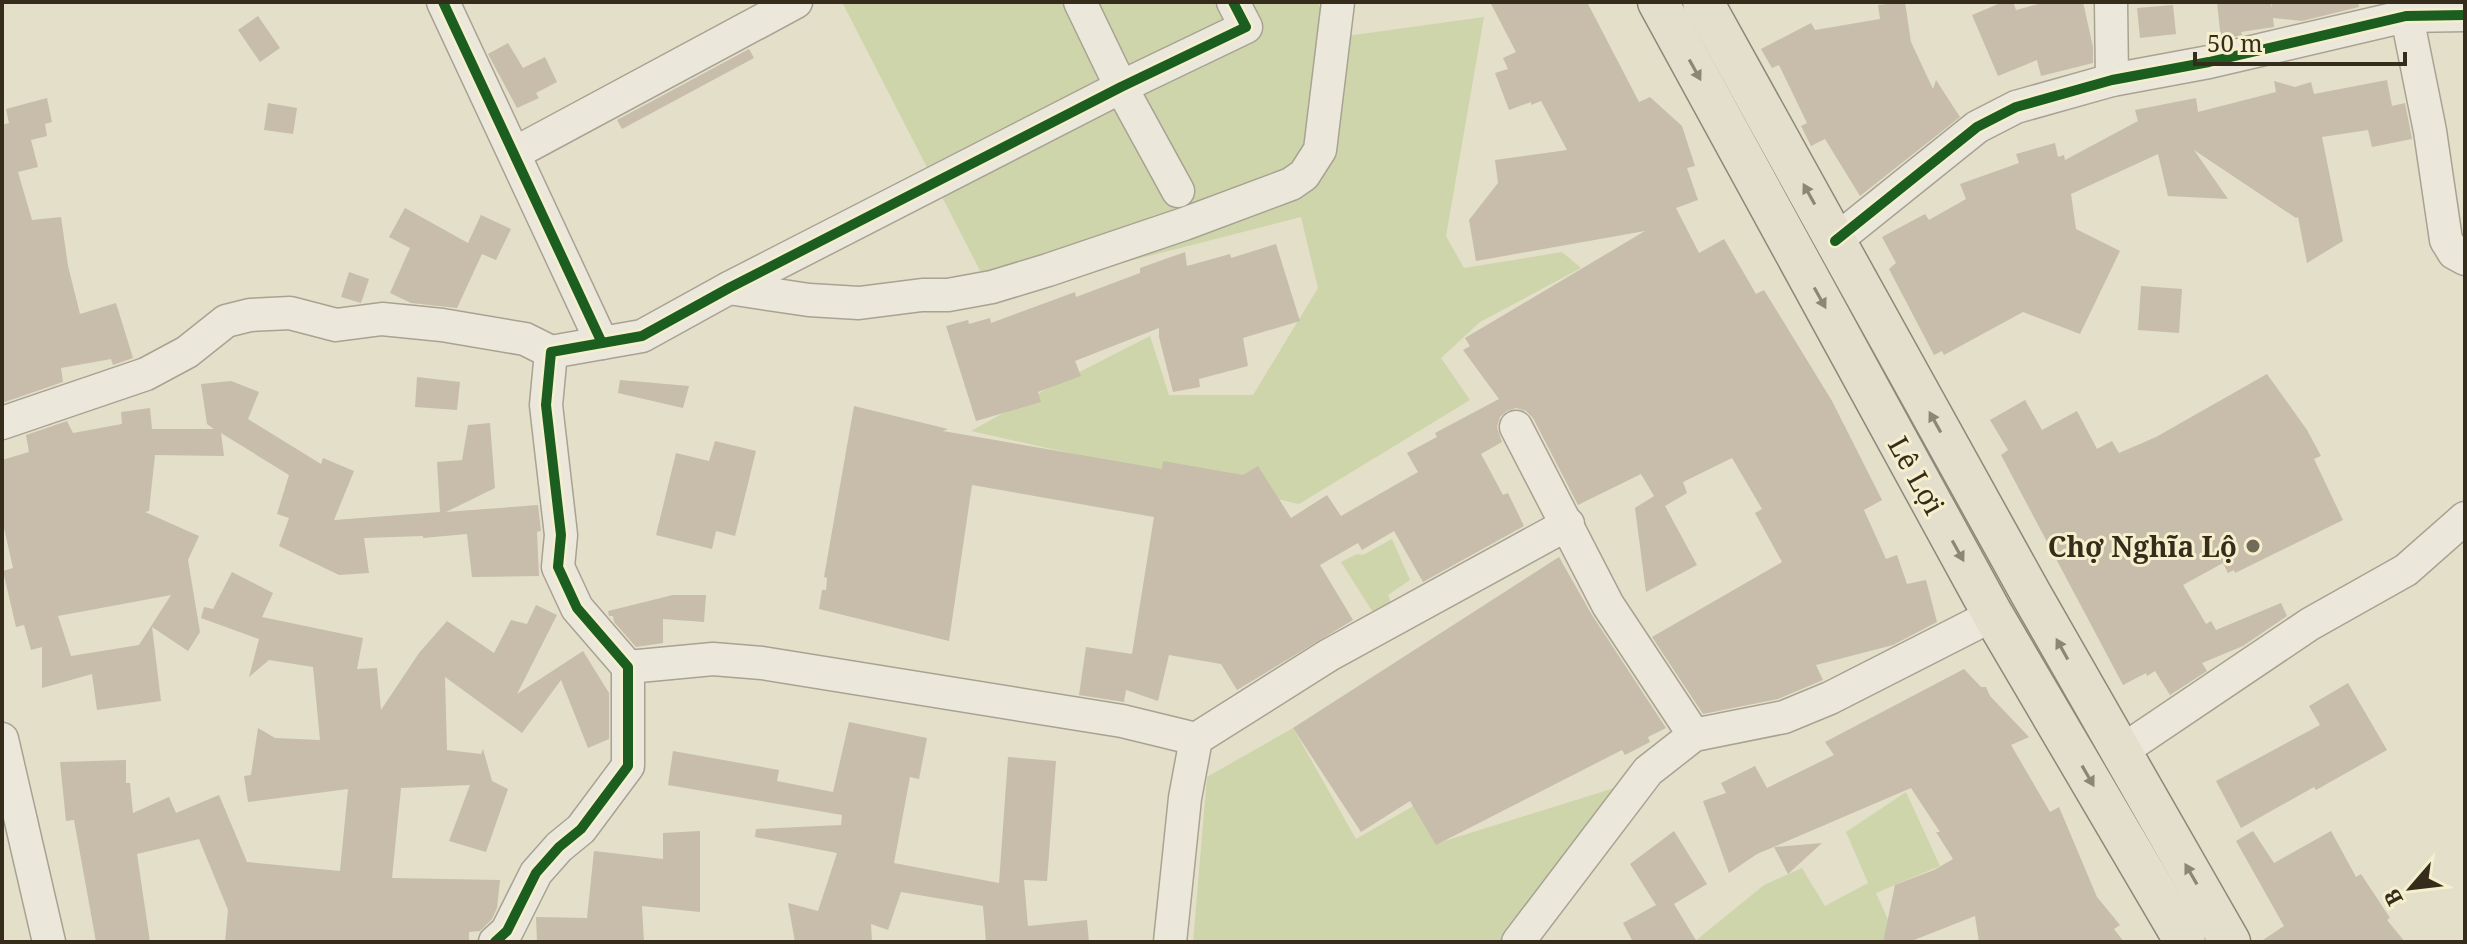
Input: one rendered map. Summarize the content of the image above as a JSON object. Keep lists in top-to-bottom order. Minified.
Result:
{"streets":{"main road":["Lê Lợi"]},"places":["Chợ Nghĩa Lộ"],"scale_bar":"50 m","north":"bottom left"}
